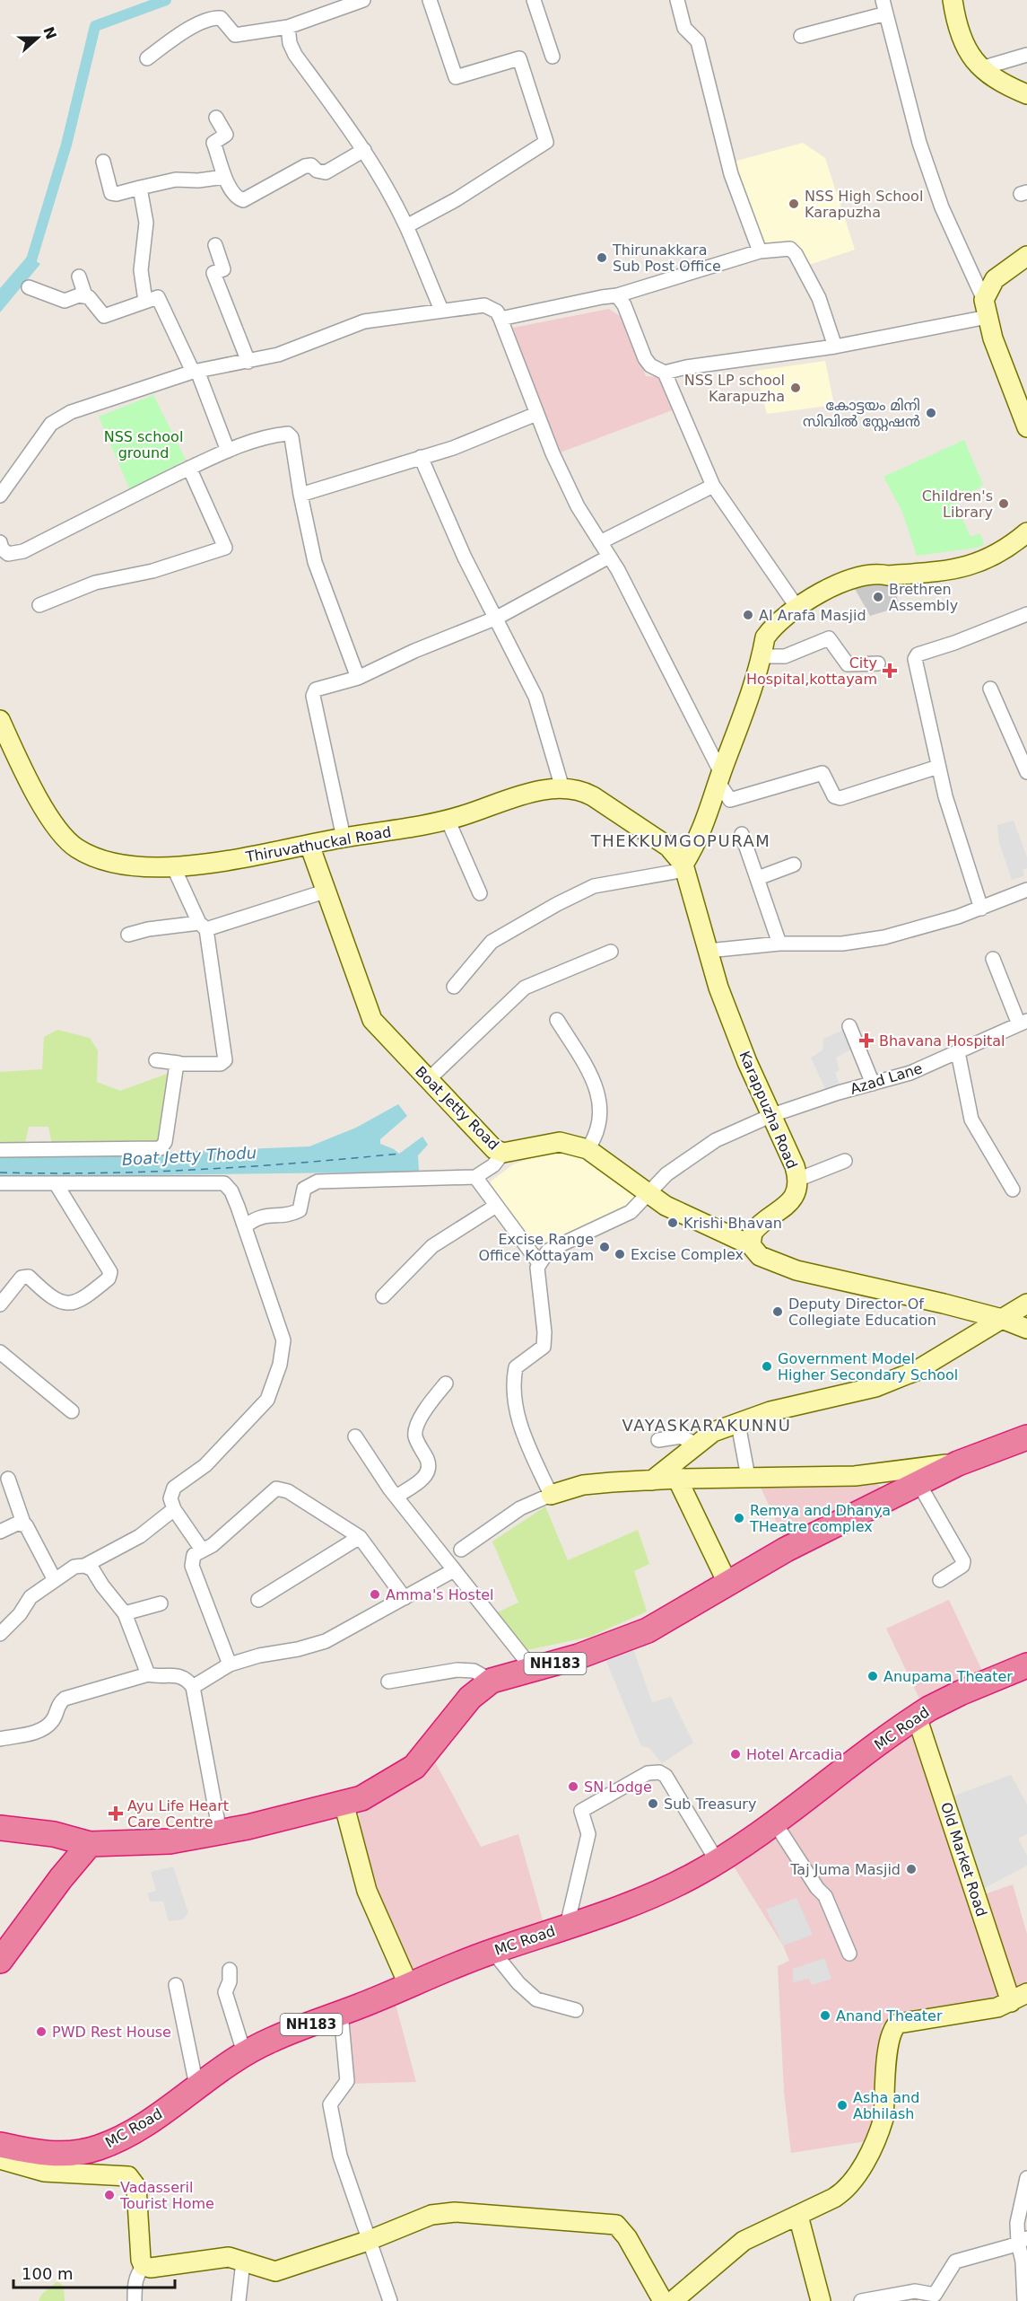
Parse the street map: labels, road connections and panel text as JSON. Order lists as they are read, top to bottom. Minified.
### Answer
{"streets":{"highway":["NH183","MC Road"],"main road":["Thiruvathuckal Road","Boat Jetty Road","Karappuzha Road","Old Market Road"],"street":["Azad Lane"]},"crossings":[["Thiruvathuckal Road","Boat Jetty Road"],["Thiruvathuckal Road","Karappuzha Road"],["Azad Lane","Boat Jetty Road"],["Azad Lane","Karappuzha Road"],["Boat Jetty Road","Karappuzha Road"],["MC Road","Old Market Road"]],"districts":["THEKKUMGOPURAM","VAYASKARAKUNNU"],"water":["Boat Jetty Thodu"],"parks":["NSS school ground"],"places":{"other":["NSS High School Karapuzha","Thirunakkara Sub Post Office","NSS LP school Karapuzha","കോട്ടയം മിനി സിവിൽ സ്റ്റേഷൻ","Children's Library","Brethren Assembly","AI Arafa Masjid","Krishi Bhavan","Excise Range Office Kottayam","Excise Complex","Deputy Director Of Collegiate Education","Government Model Higher Secondary School","Remya and Dhanya THeatre complex","Amma's Hostel","Anupama Theater","Hotel Arcadia","SN Lodge","Sub Treasury","Taj Juma Masjid","Anand Theater","PWD Rest House","Asha and Abhilash","Vadasseril Tourist Home"],"health":["City Hospital,kottayam","Bhavana Hospital","Ayu Life Heart Care Centre"]},"scale_bar":"100 m","north":"right"}
